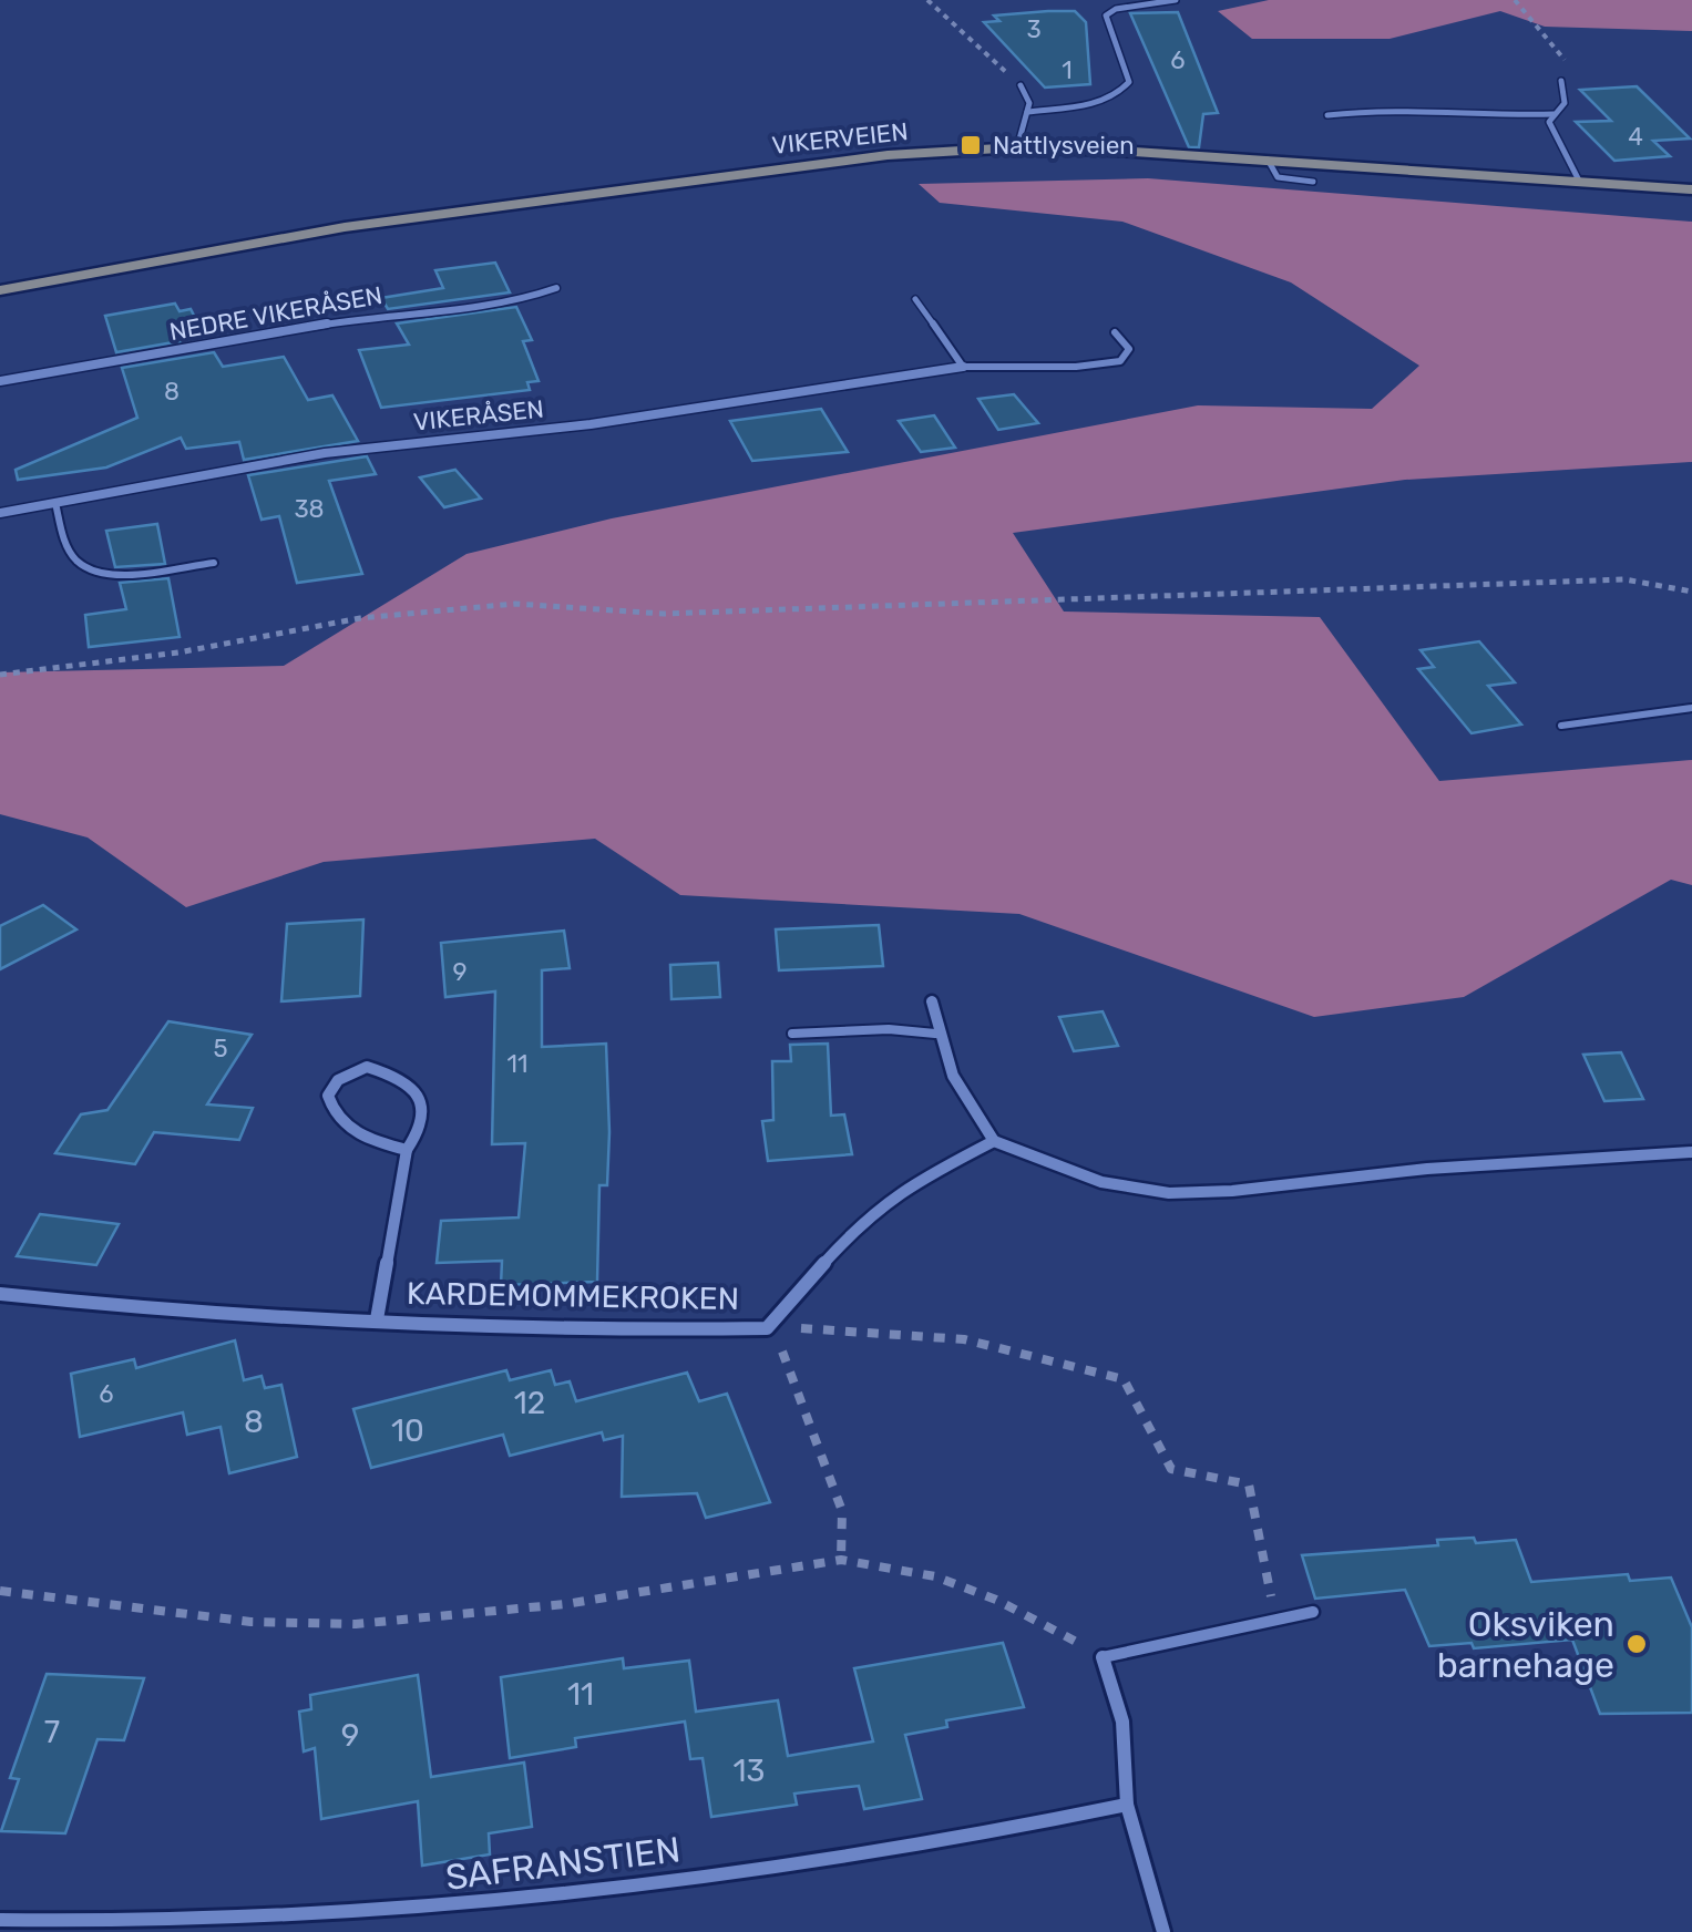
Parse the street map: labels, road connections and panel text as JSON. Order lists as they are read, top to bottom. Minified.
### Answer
{"streets":{"main road":["VIKERVEIEN"],"street":["NEDRE VIKERÅSEN","VIKERÅSEN","KARDEMOMMEKROKEN","SAFRANSTIEN"]},"places":{"transit":["Nattlysveien"],"other":["Oksviken barnehage"]},"house_numbers":["3","6","1","4","8","38","9","5","11","6","12","8","10","11","7","9","13"]}
